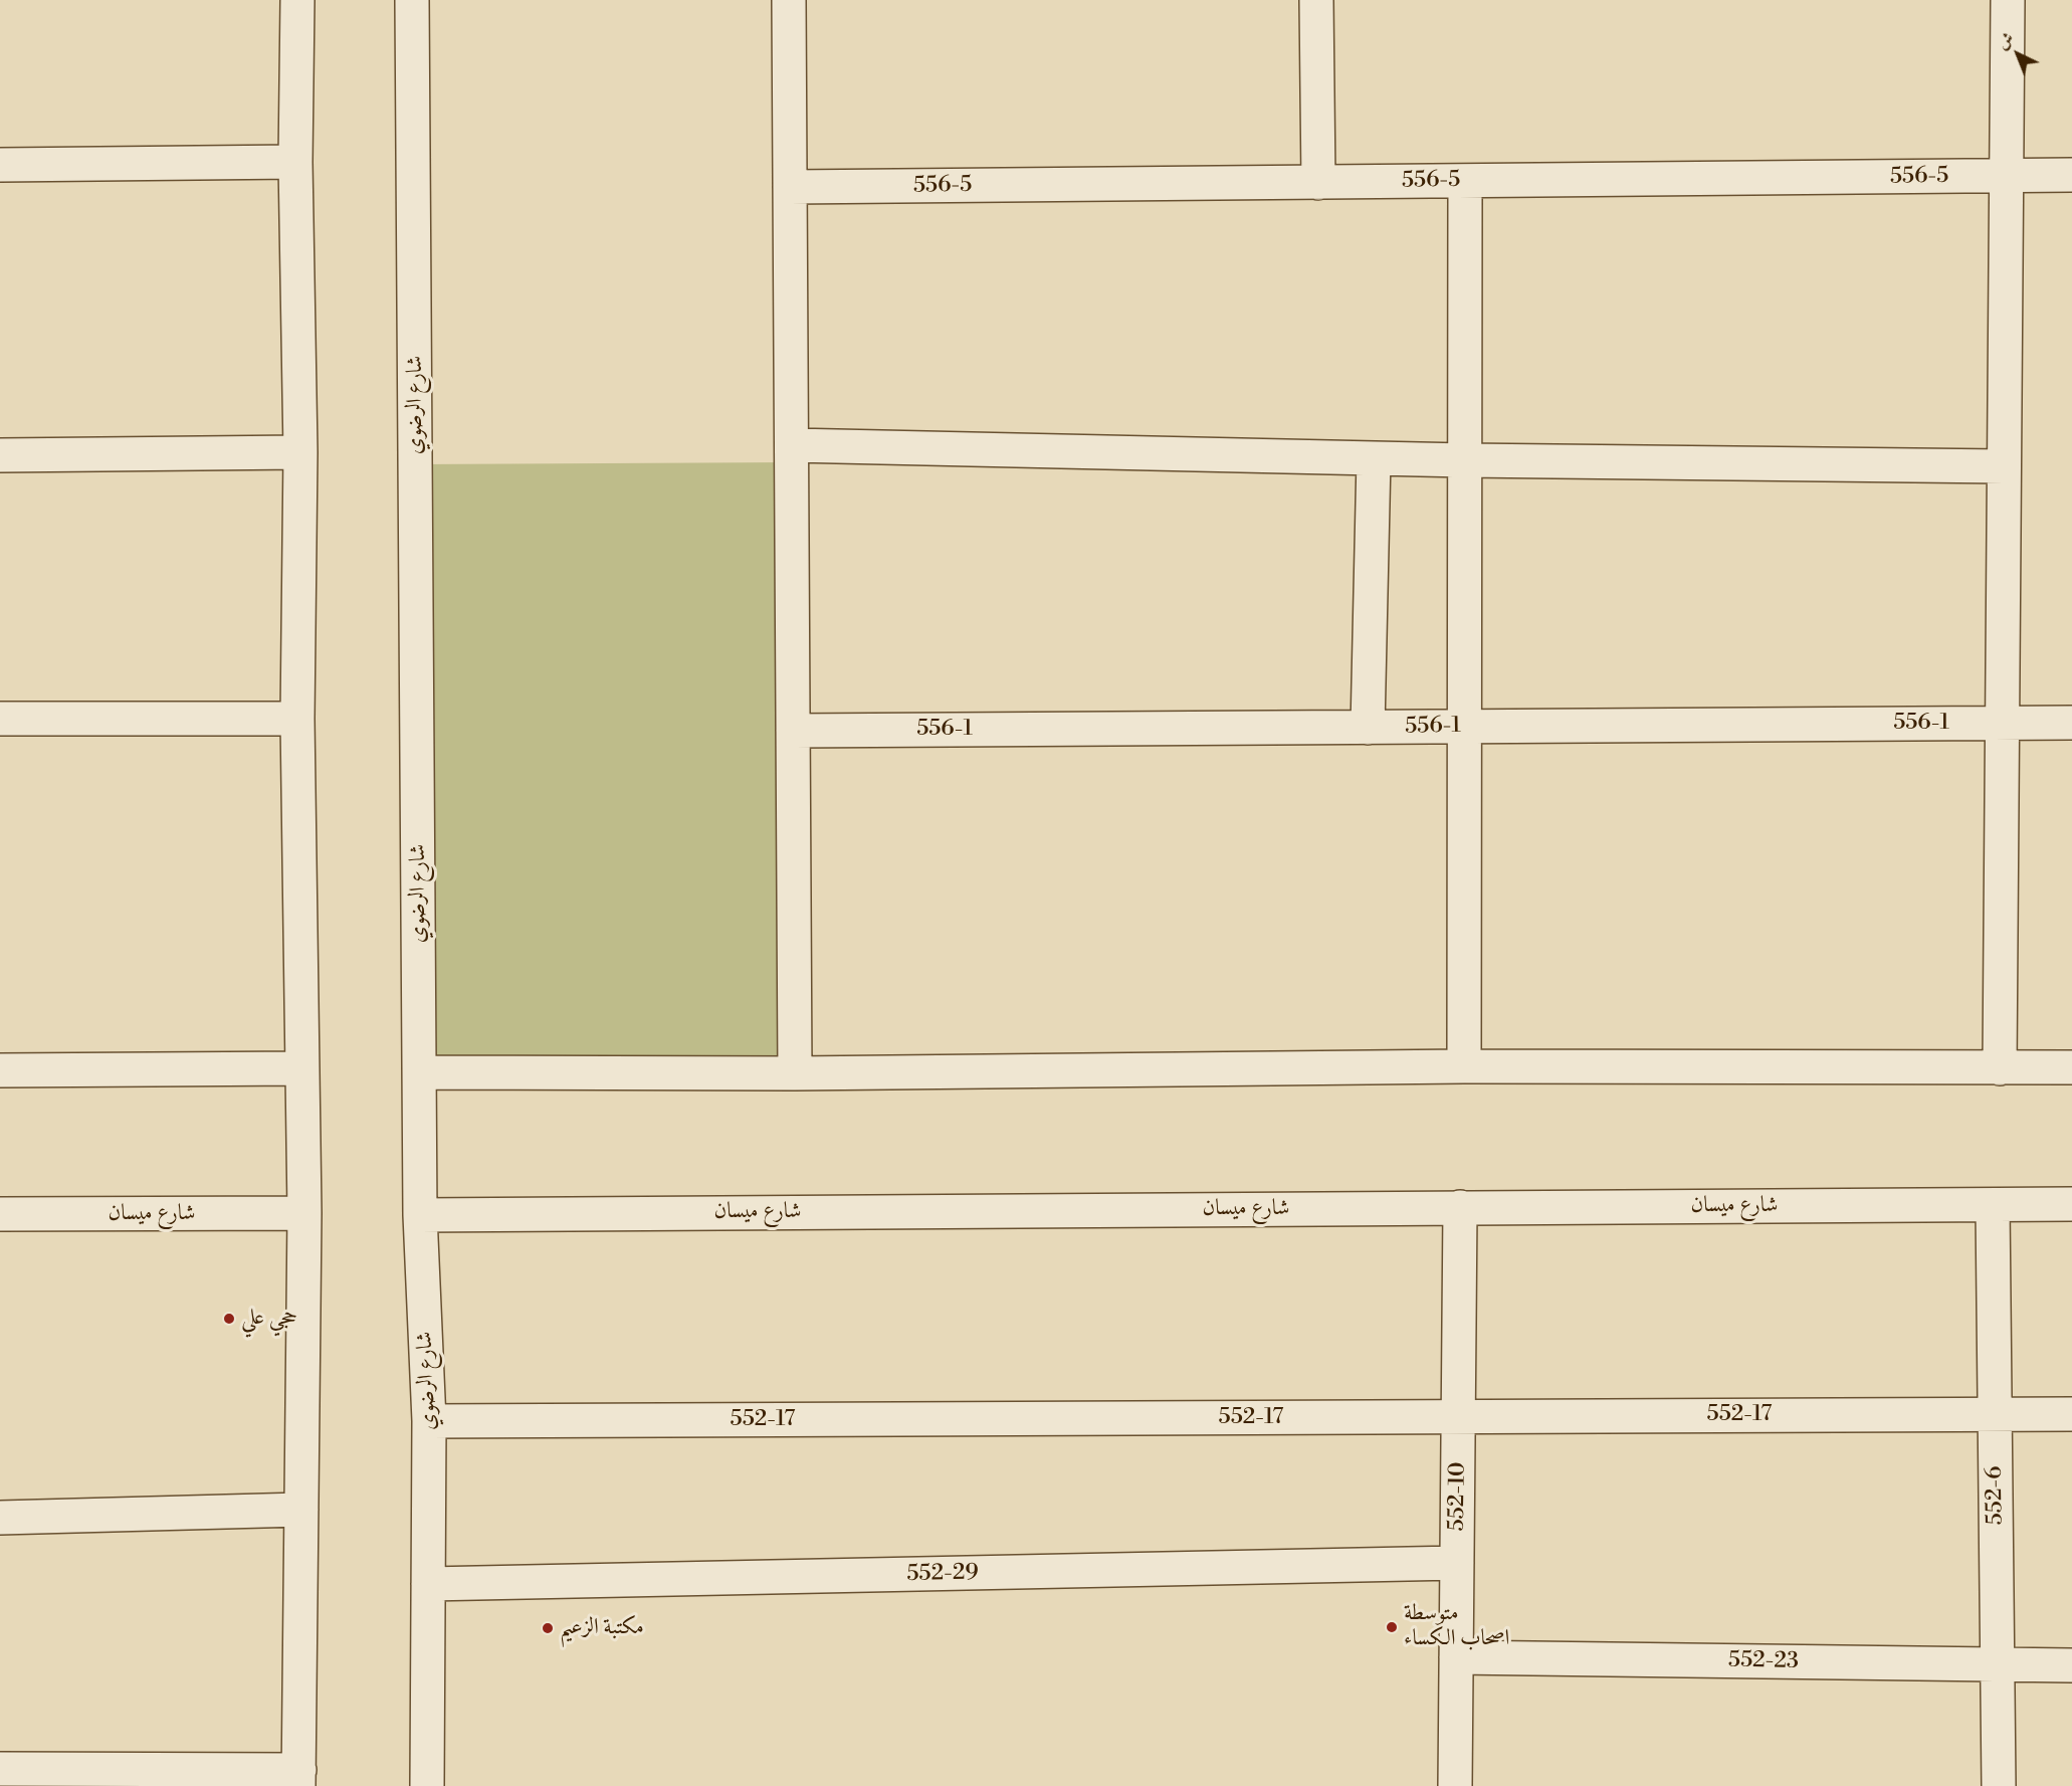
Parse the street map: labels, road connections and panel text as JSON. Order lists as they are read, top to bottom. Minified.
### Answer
{"streets":{"street":["556-5","شارع الرضوي","556-1","شارع ميسان","552-17","552-6","552-10","552-29","552-23"]},"crossings":[["شارع الرضوي","شارع ميسان"],["شارع الرضوي","552-17"],["شارع الرضوي","552-29"],["شارع ميسان","552-6"],["شارع ميسان","552-10"],["552-17","552-6"],["552-17","552-10"],["552-6","552-23"],["552-10","552-29"],["552-10","552-23"]],"places":["حجي علي","متوسطة اصحاب الكساء","مكتبة الزعيم"],"north":"top left"}
